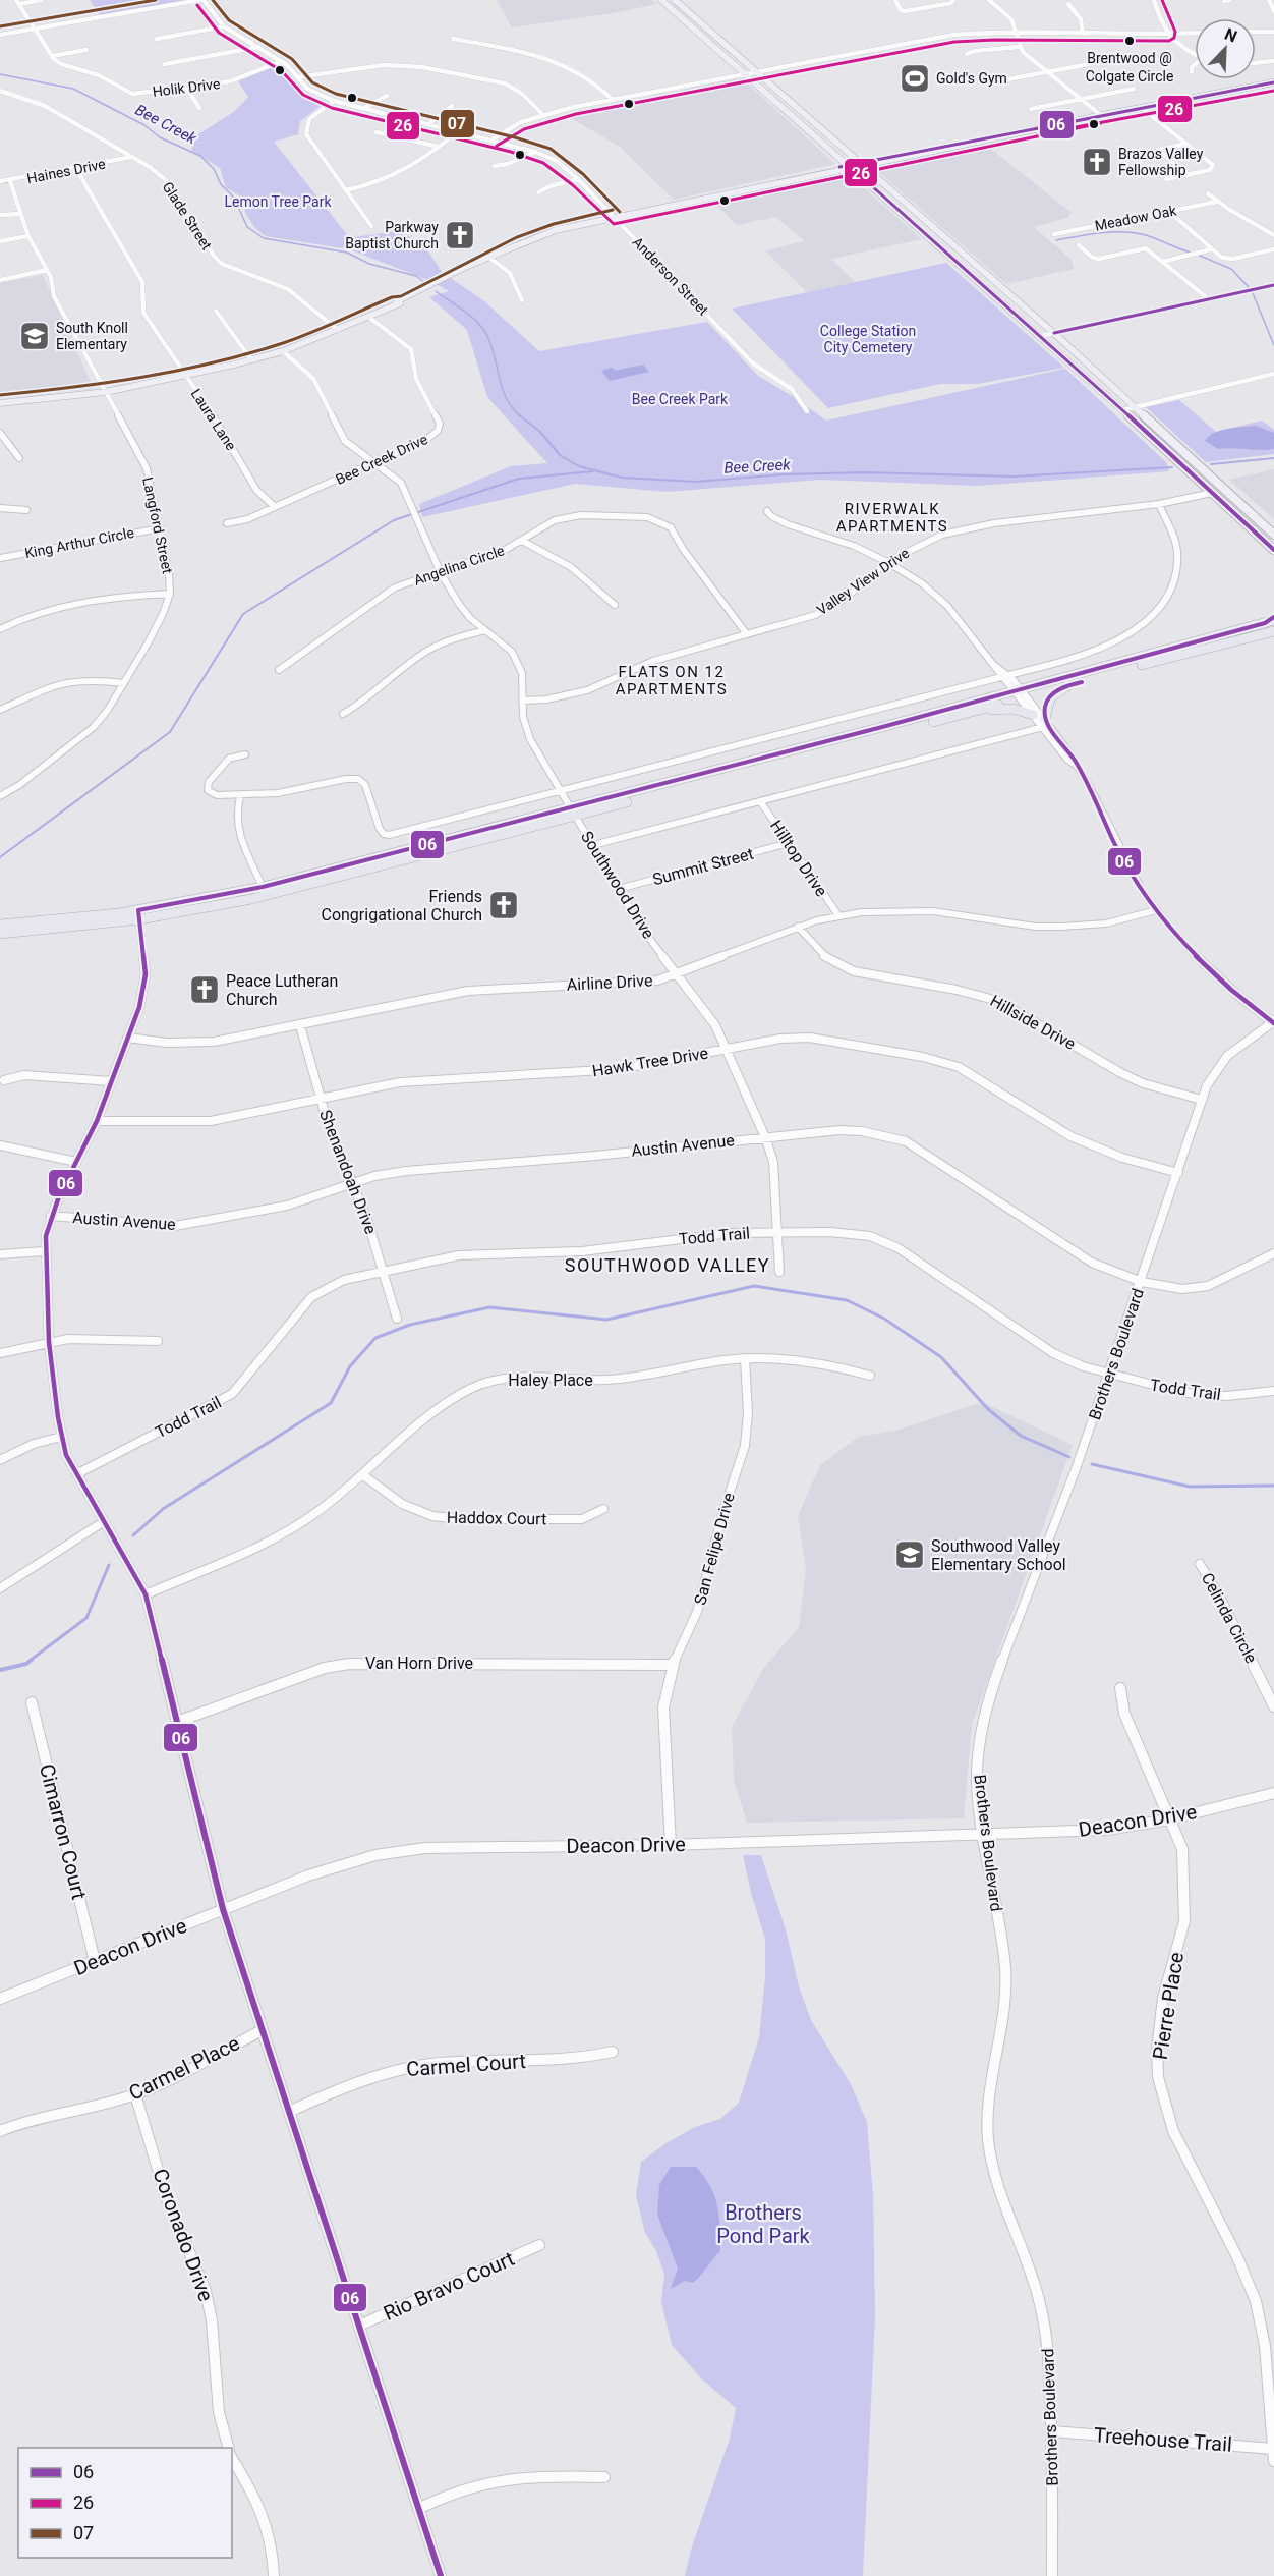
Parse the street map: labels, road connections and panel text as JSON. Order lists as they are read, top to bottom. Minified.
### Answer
{"streets":{"street":["Holik Drive","Haines Drive","Glade Street","Meadow Oak","Anderson Street","Laura Lane","Bee Creek Drive","Langford Street","King Arthur Circle","Angelina Circle","Valley View Drive","Hilltop Drive","Summit Street","Southwood Drive","Airline Drive","Hillside Drive","Hawk Tree Drive","Austin Avenue","Shenandoah Drive","Todd Trail","Brothers Boulevard","Haley Place","Haddox Court","San Felipe Drive","Celinda Circle","Van Horn Drive","Deacon Drive","Cimarron Court","Pierre Place","Carmel Court","Carmel Place","Coronado Drive","Rio Bravo Court","Treehouse Trail"]},"crossings":[["Holik Drive","Anderson Street"],["Haines Drive","Glade Street"],["Haines Drive","Laura Lane"],["Haines Drive","Langford Street"],["Laura Lane","Bee Creek Drive"],["Bee Creek Drive","Southwood Drive"],["Langford Street","King Arthur Circle"],["Angelina Circle","Valley View Drive"],["Angelina Circle","Southwood Drive"],["Valley View Drive","Southwood Drive"],["Hilltop Drive","Summit Street"],["Hilltop Drive","Airline Drive"],["Summit Street","Southwood Drive"],["Southwood Drive","Airline Drive"],["Southwood Drive","Hawk Tree Drive"],["Southwood Drive","Austin Avenue"],["Southwood Drive","Todd Trail"],["Airline Drive","Hillside Drive"],["Airline Drive","Shenandoah Drive"],["Hillside Drive","Brothers Boulevard"],["Hawk Tree Drive","Shenandoah Drive"],["Hawk Tree Drive","Brothers Boulevard"],["Austin Avenue","Shenandoah Drive"],["Austin Avenue","Brothers Boulevard"],["Shenandoah Drive","Todd Trail"],["Todd Trail","Brothers Boulevard"],["Brothers Boulevard","Deacon Drive"],["Brothers Boulevard","Treehouse Trail"],["Haley Place","Haddox Court"],["Haley Place","San Felipe Drive"],["San Felipe Drive","Van Horn Drive"],["San Felipe Drive","Deacon Drive"],["Deacon Drive","Cimarron Court"],["Deacon Drive","Pierre Place"],["Pierre Place","Treehouse Trail"],["Carmel Place","Coronado Drive"]],"districts":["RIVERWALK APARTMENTS","FLATS ON 12 APARTMENTS","SOUTHWOOD VALLEY"],"water":["Bee Creek"],"parks":["Lemon Tree Park","College Station City Cemetery","Bee Creek Park","Brothers Pond Park"],"places":{"other":["Brentwood @ Colgate Circle"],"sports":["Gold's Gym"],"church":["Brazos Valley Fellowship","Parkway Baptist Church","Friends Congrigational Church","Peace Lutheran Church"],"school or university":["South Knoll Elementary","Southwood Valley Elementary School"]},"lines":["transit line 26","transit line 07","transit line 06"],"legend":["06","26","07"],"north":"top right"}
